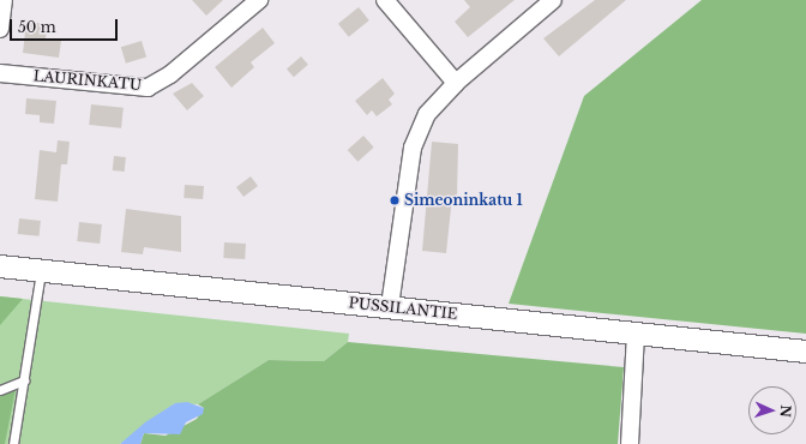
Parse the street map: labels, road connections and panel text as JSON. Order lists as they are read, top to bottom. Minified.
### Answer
{"streets":{"street":["LAURINKATU","PUSSILANTIE"]},"places":["Simeoninkatu 1"],"scale_bar":"50 m","north":"right"}
